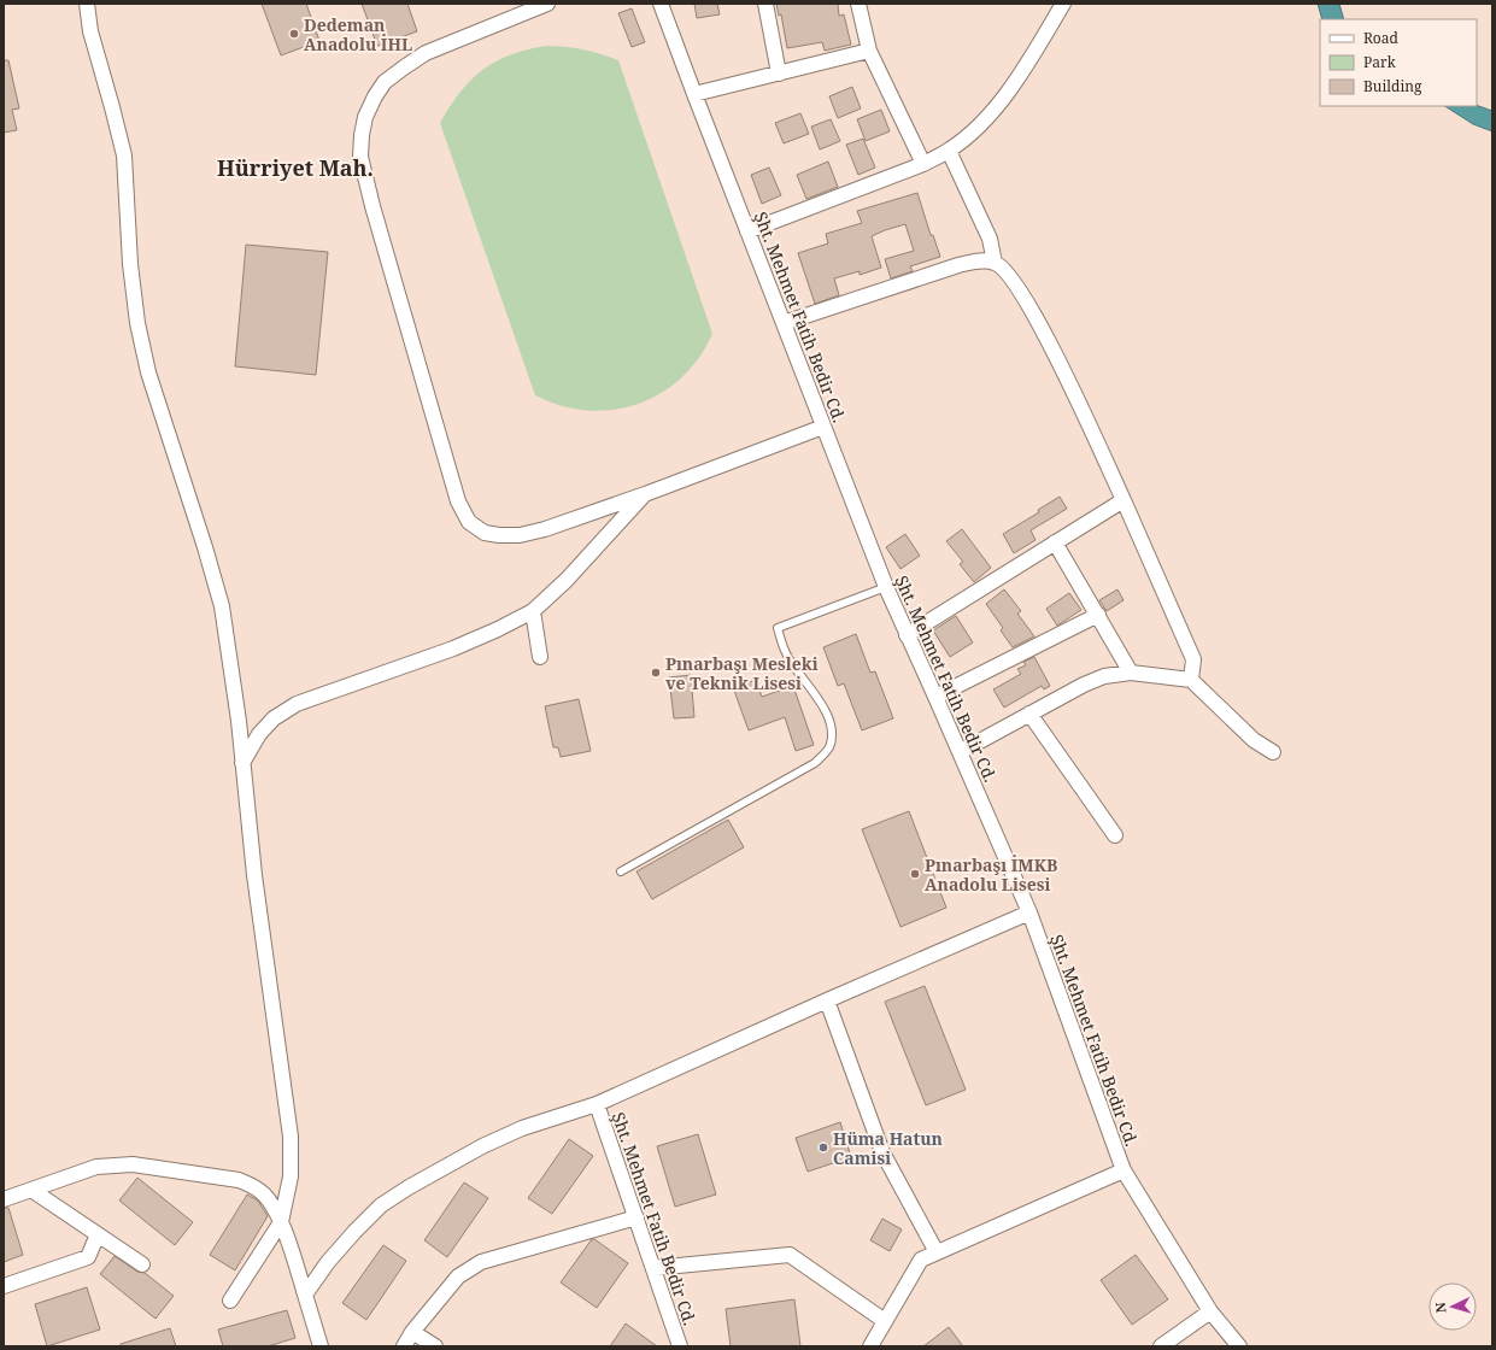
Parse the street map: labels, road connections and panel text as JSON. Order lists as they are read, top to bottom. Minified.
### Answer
{"streets":{"street":["Şht. Mehmet Fatih Bedir Cd."]},"districts":["Hürriyet Mah."],"places":["Dedeman Anadolu İHL","Pınarbaşı Mesleki ve Teknik Lisesi","Pınarbaşı İMKB Anadolu Lisesi","Hüma Hatun Camisi"],"legend":["Road","Park","Building"],"north":"left"}
